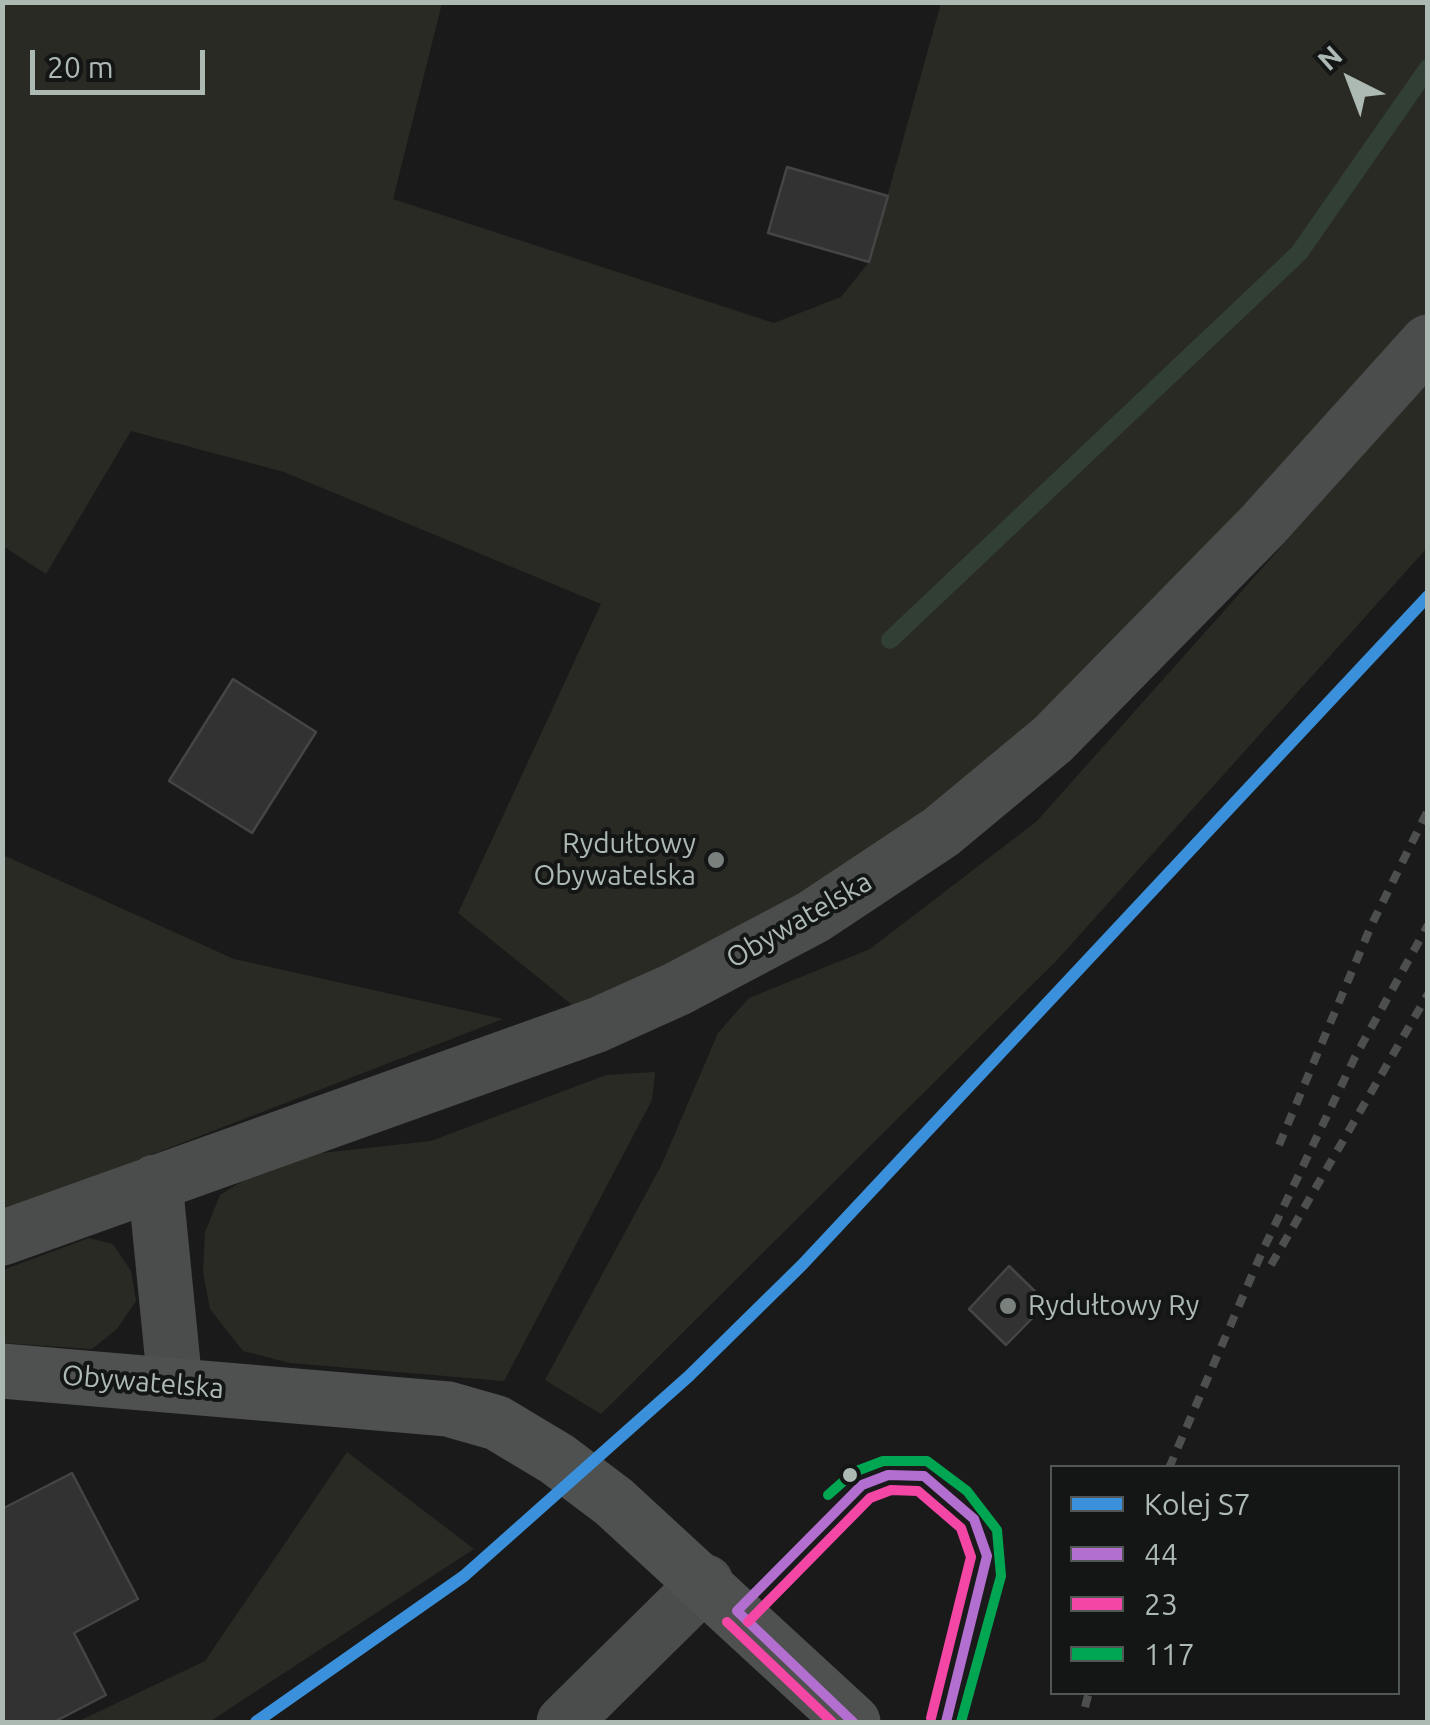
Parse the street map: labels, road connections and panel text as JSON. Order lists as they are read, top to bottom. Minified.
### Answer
{"streets":{"street":["Obywatelska"]},"places":["Rydułtowy Obywatelska","Rydułtowy Ry"],"lines":["rail line S7","transit line 117","transit line 44","transit line 23"],"legend":["Kolej S7","44","23","117"],"scale_bar":"20 m","north":"top left"}
